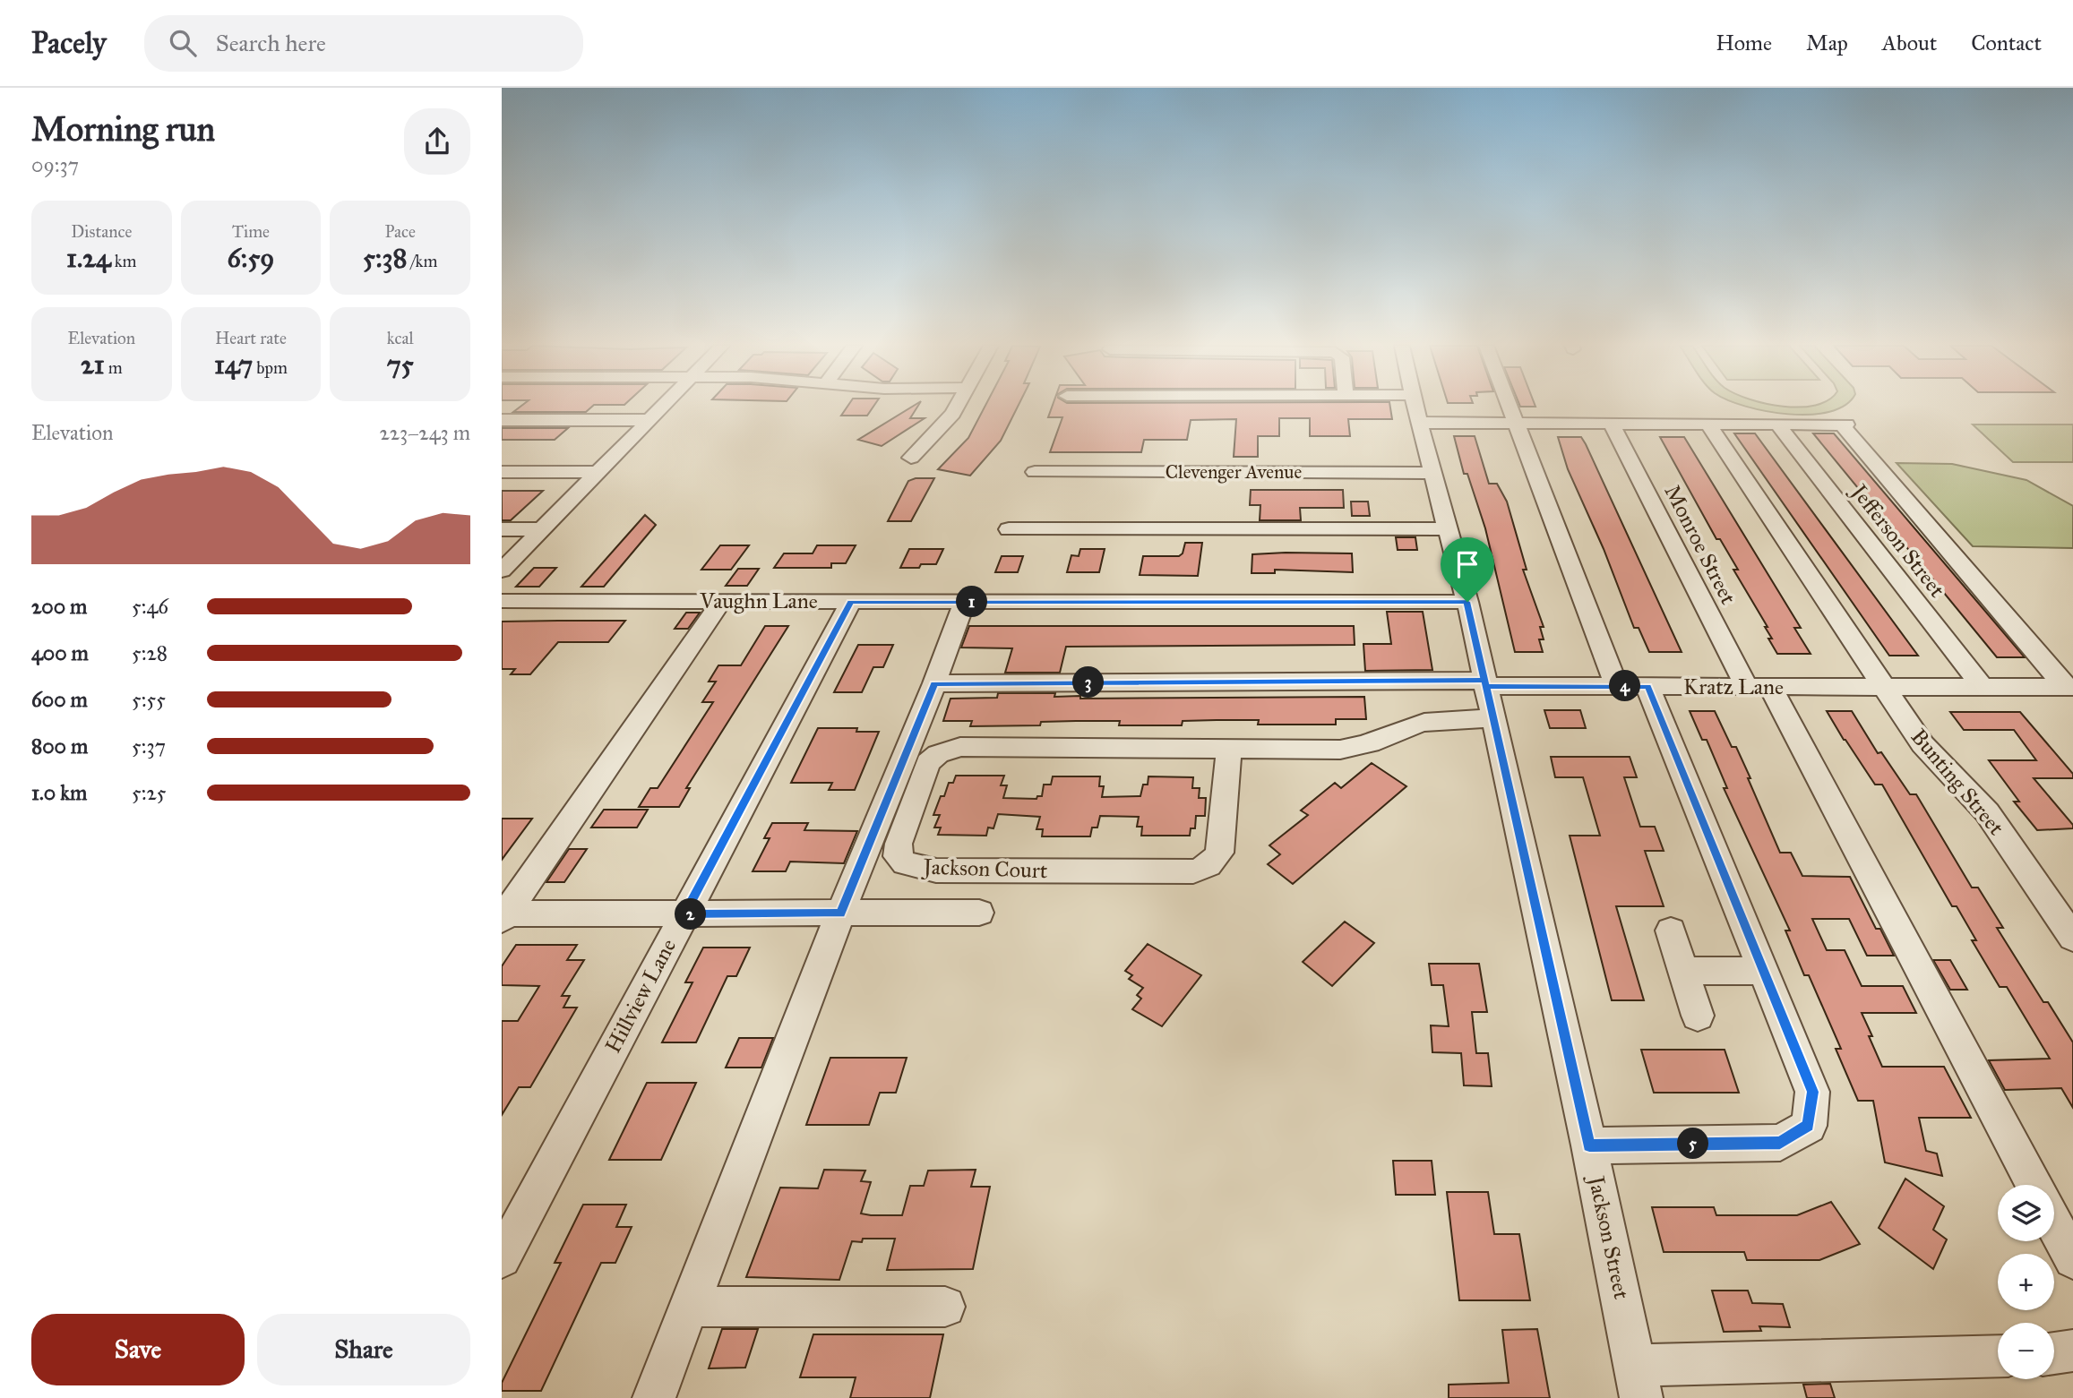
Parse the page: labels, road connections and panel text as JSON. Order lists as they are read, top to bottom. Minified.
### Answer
{"streets":{"street":["Clevenger Avenue","Jefferson Street","Monroe Street","Vaughn Lane","Kratz Lane","Bunting Street","Jackson Court","Hillview Lane","Jackson Street"]},"crossings":[["Clevenger Avenue","Jackson Street"],["Jefferson Street","Kratz Lane"],["Monroe Street","Kratz Lane"],["Vaughn Lane","Hillview Lane"],["Vaughn Lane","Jackson Street"],["Kratz Lane","Bunting Street"],["Kratz Lane","Jackson Street"],["Jackson Court","Jackson Street"]],"page":{"header":"Pacely","search":"Search here","nav":["Home","Map","About","Contact"],"heading":["Morning run","09:37"],"stats":[["Distance","1.24 km"],["Time","6:59"],["Pace","5:38 /km"],["Elevation","21 m"],["Heart rate","147 bpm"],["kcal","75"]],"chart":["Elevation","223–243 m"],"list":[{"name":"200 m","note":"5:46"},{"name":"400 m","note":"5:28"},{"name":"600 m","note":"5:55"},{"name":"800 m","note":"5:37"},{"name":"1.0 km","note":"5:25"}],"pins":["1","3","4","2","5"],"map_buttons":["+","−"],"buttons":["Save","Share"]}}
